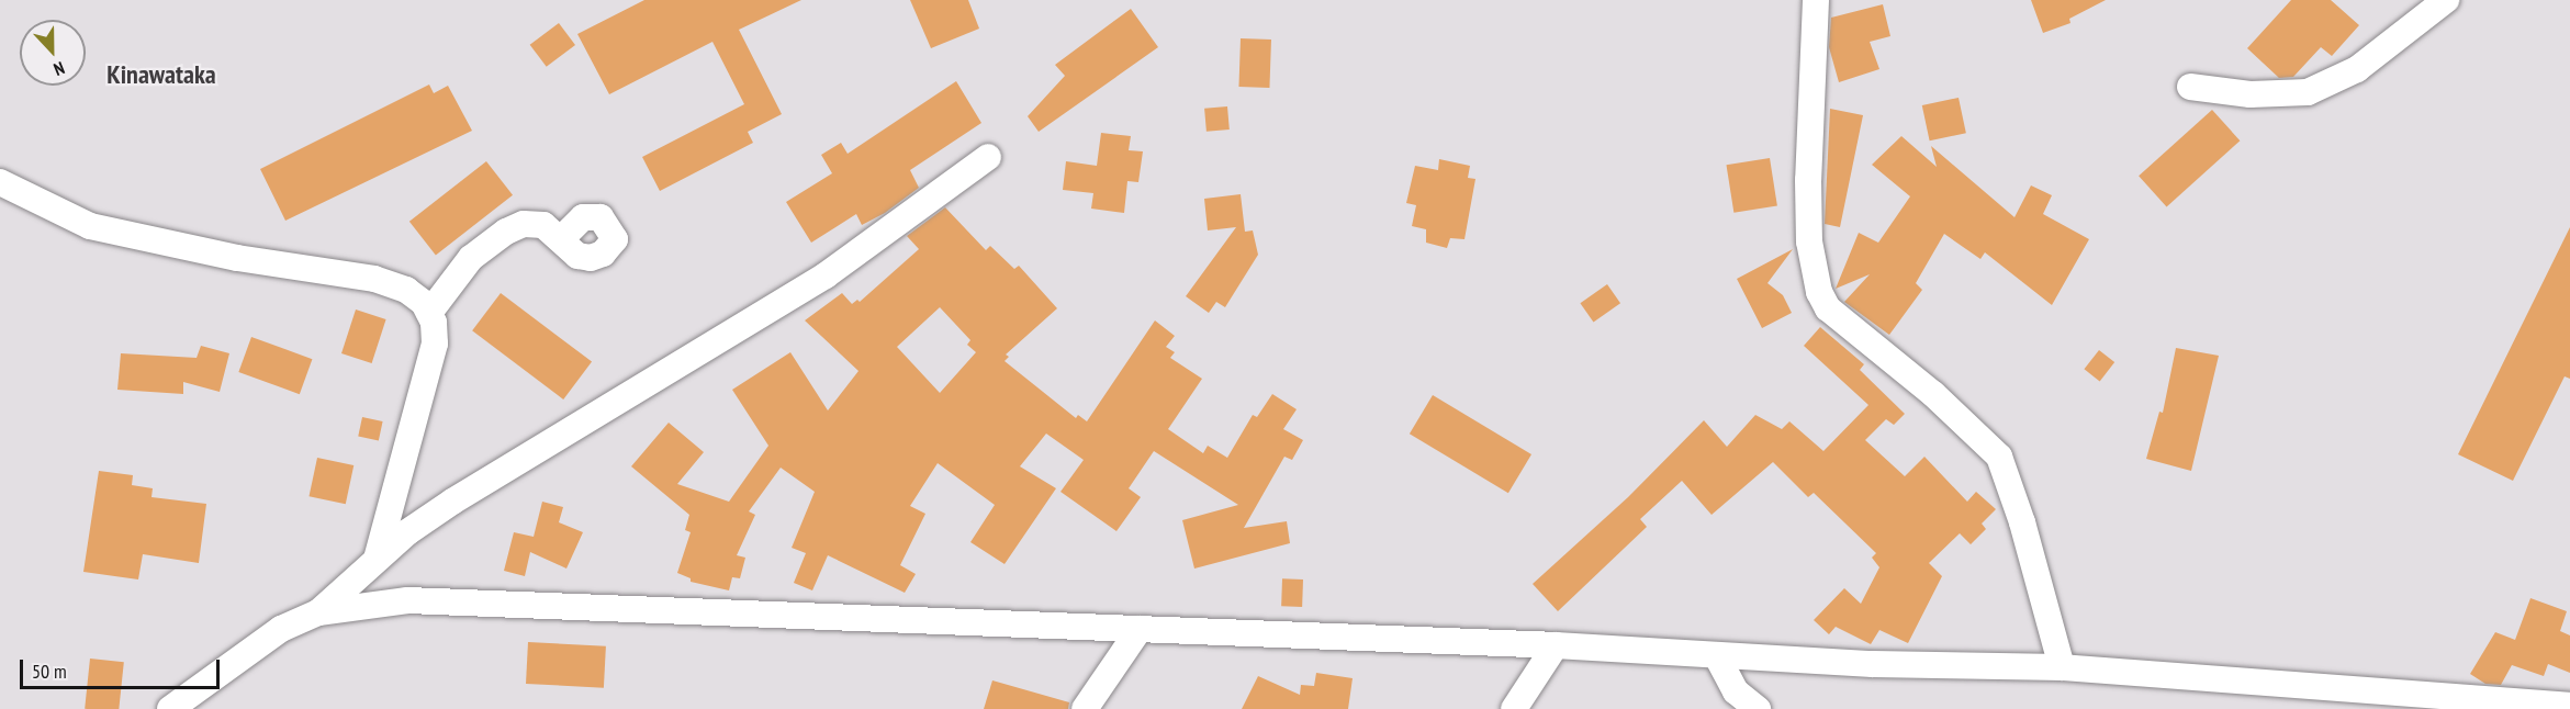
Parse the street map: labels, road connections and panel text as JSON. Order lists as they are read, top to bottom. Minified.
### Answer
{"districts":["Kinawataka"],"scale_bar":"50 m","north":"bottom"}
